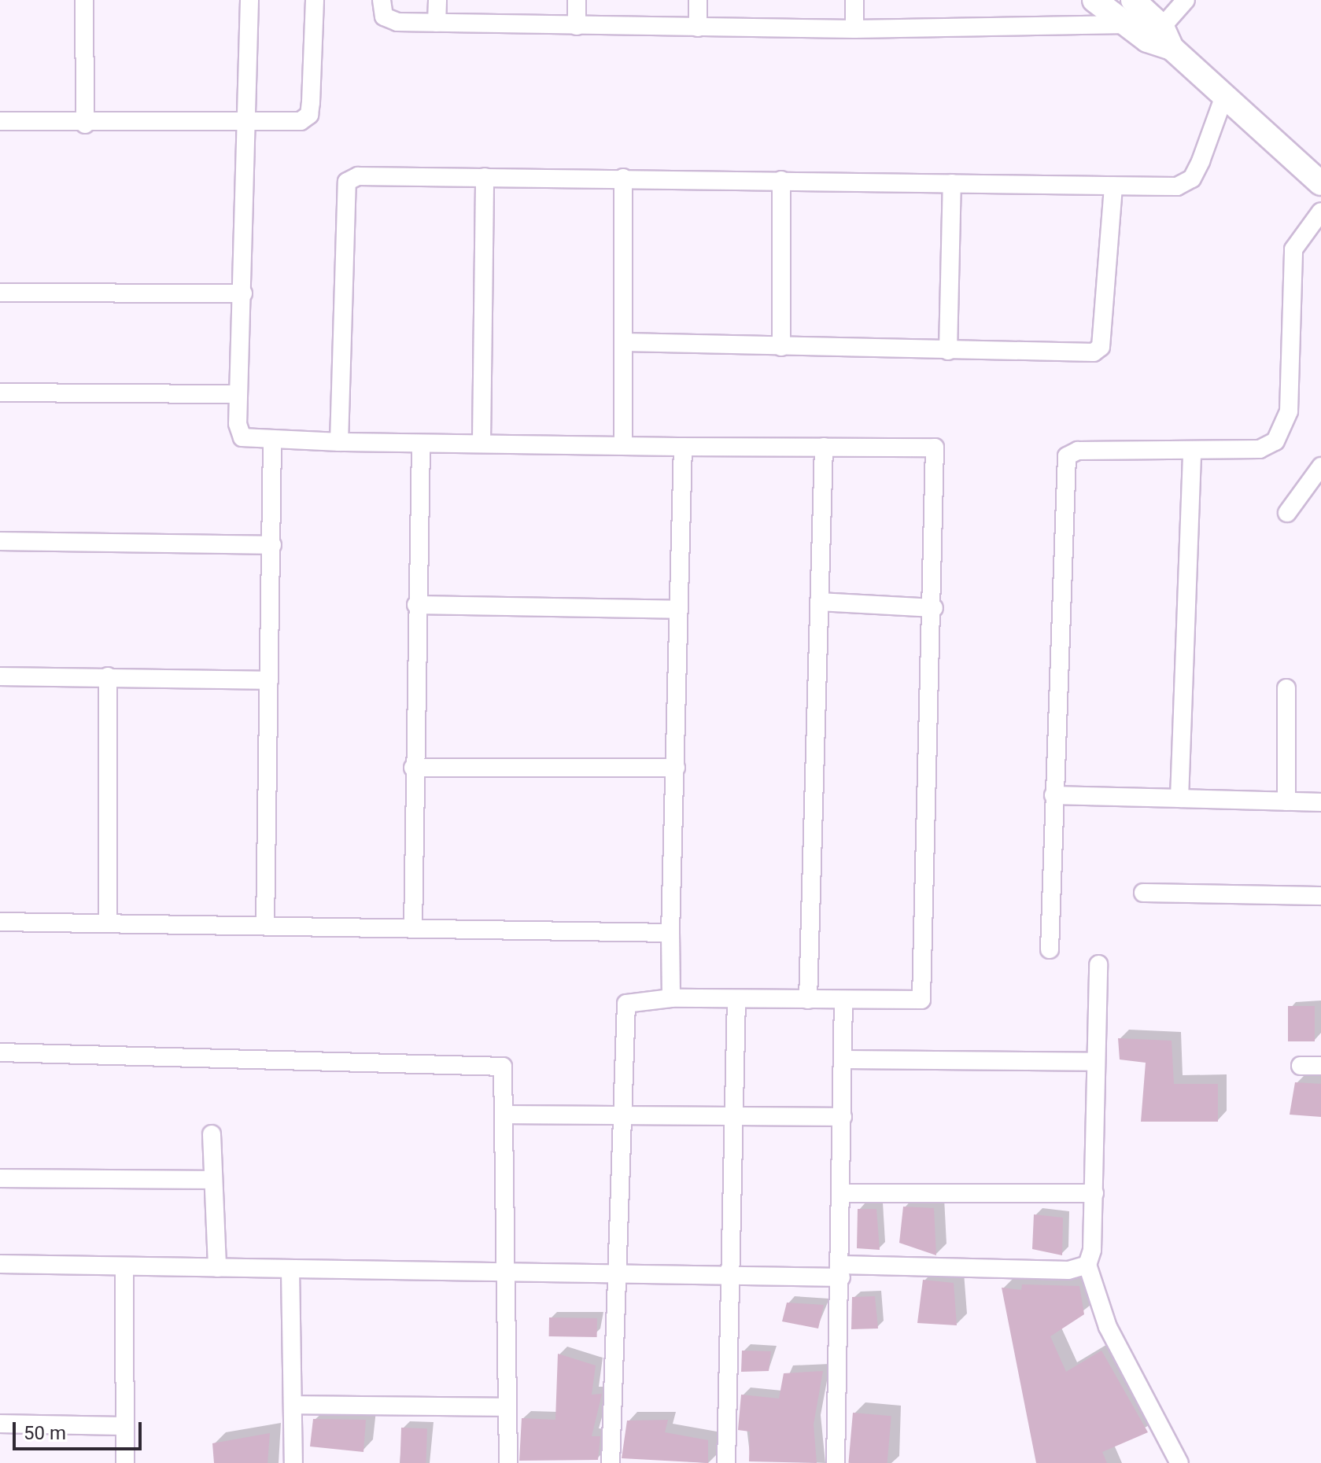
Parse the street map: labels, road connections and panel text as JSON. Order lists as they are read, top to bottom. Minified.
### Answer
{"scale_bar":"50 m"}
